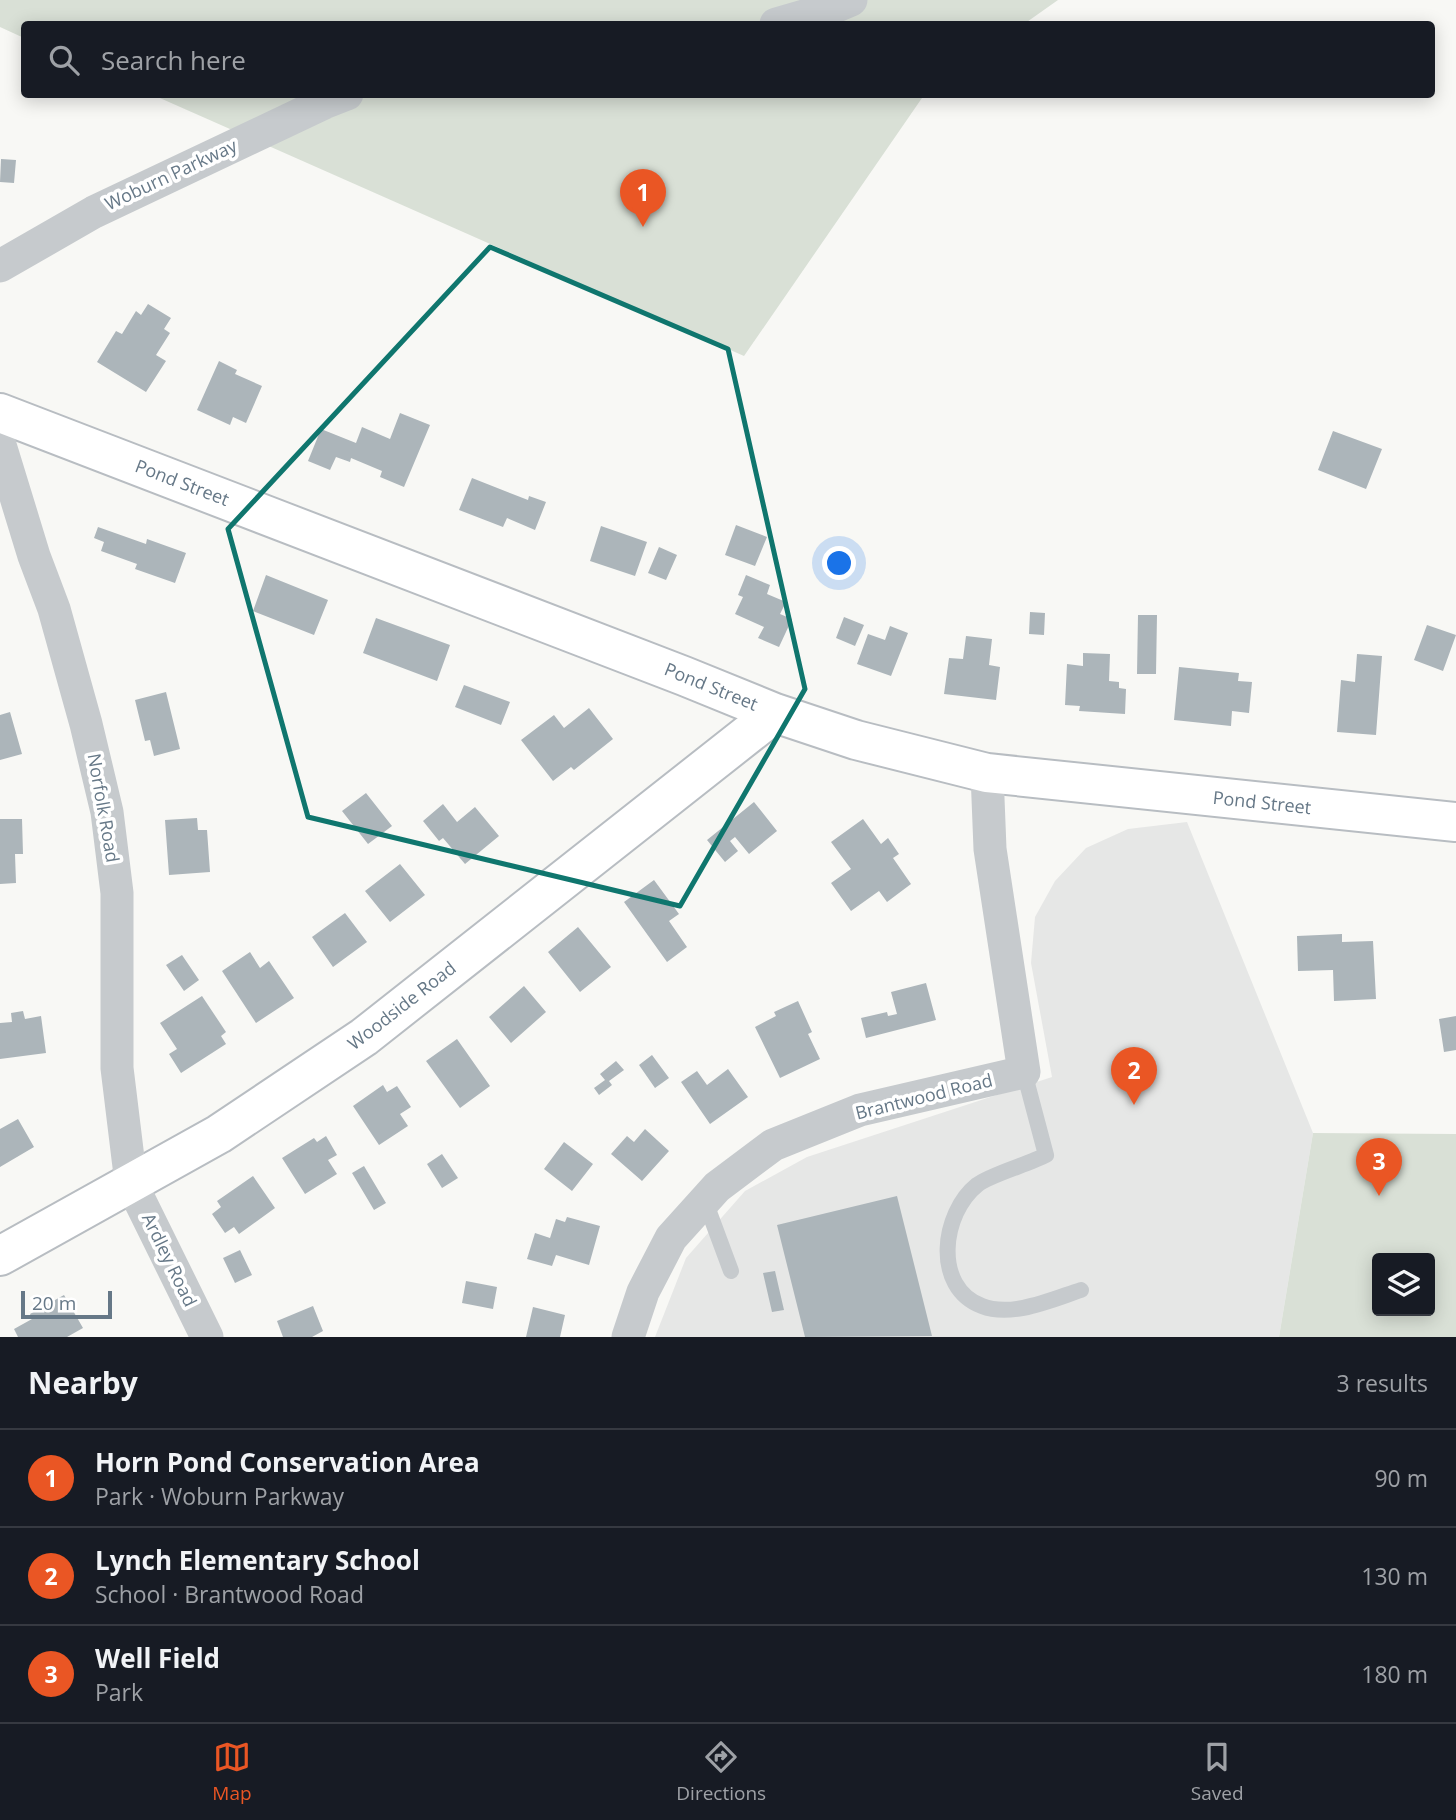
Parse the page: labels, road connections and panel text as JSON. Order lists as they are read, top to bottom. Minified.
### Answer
{"streets":{"street":["Woburn Parkway","Pond Street","Norfolk Road","Woodside Road","Brantwood Road","Ardley Road"]},"crossings":[["Pond Street","Woodside Road"],["Norfolk Road","Woodside Road"],["Norfolk Road","Ardley Road"],["Woodside Road","Ardley Road"]],"scale_bar":"20 m","page":{"search":"Search here","pins":["1","2","3"],"scale":"20 m","heading":["Nearby","3 results"],"list":[{"mark":"1","name":"Horn Pond Conservation Area","note":"Park · Woburn Parkway","value":"90 m"},{"mark":"2","name":"Lynch Elementary School","note":"School · Brantwood Road","value":"130 m"},{"mark":"3","name":"Well Field","note":"Park","value":"180 m"}],"nav":["Map","Directions","Saved"]}}
